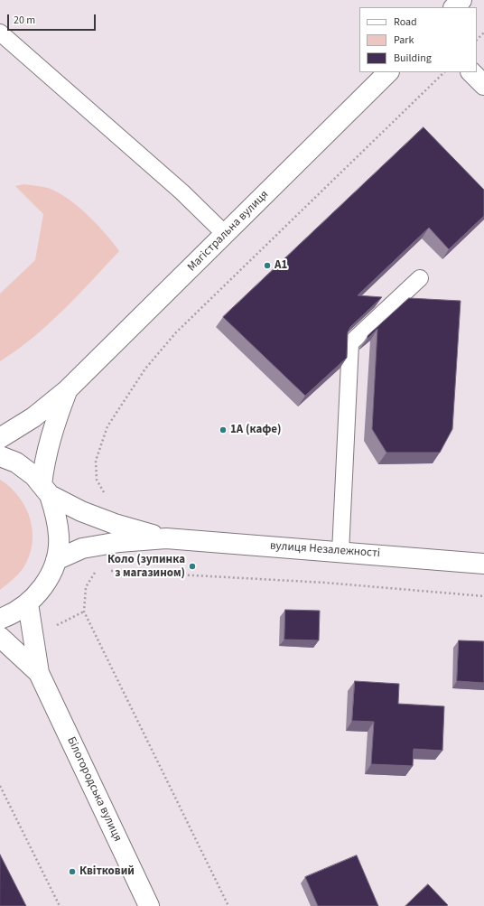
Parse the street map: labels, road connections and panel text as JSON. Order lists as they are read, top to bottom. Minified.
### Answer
{"streets":{"main road":["Магістральна вулиця","вулиця Незалежності","Білогородська вулиця"]},"places":["А1","1А (кафе)","Коло (зупинка з магазином)","Квітковий"],"legend":["Road","Park","Building"],"scale_bar":"20 m"}
